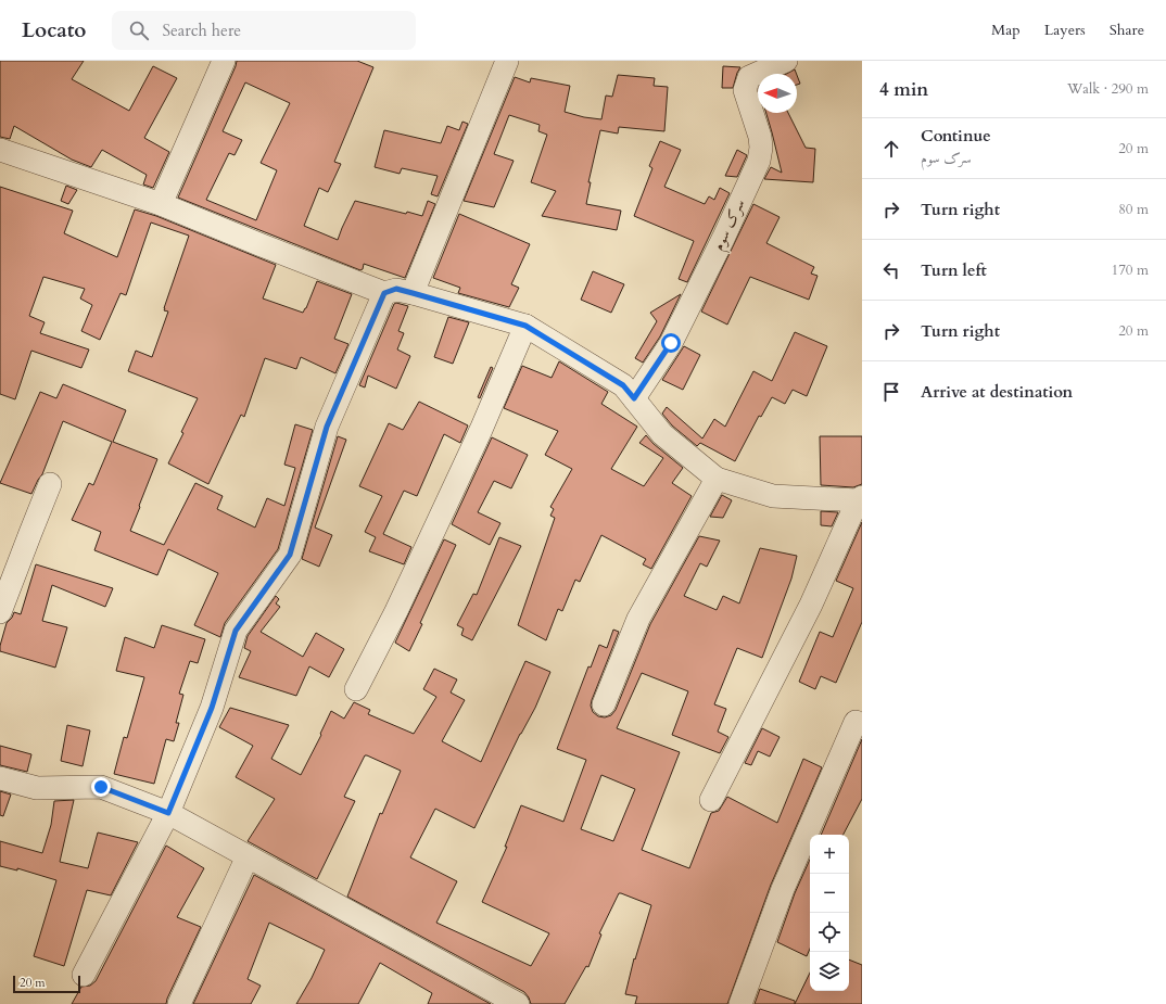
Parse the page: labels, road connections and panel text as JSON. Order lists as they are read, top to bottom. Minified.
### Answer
{"streets":{"street":["سرک سوم"]},"scale_bar":"20 m","north":"left","page":{"header":"Locato","search":"Search here","nav":["Map","Layers","Share"],"heading":["4 min","Walk · 290 m"],"list":[["Continue","سرک سوم","20 m"],["Turn right","80 m"],["Turn left","170 m"],["Turn right","20 m"],"Arrive at destination"],"map_buttons":["+","−"],"scale":"20 m"}}
